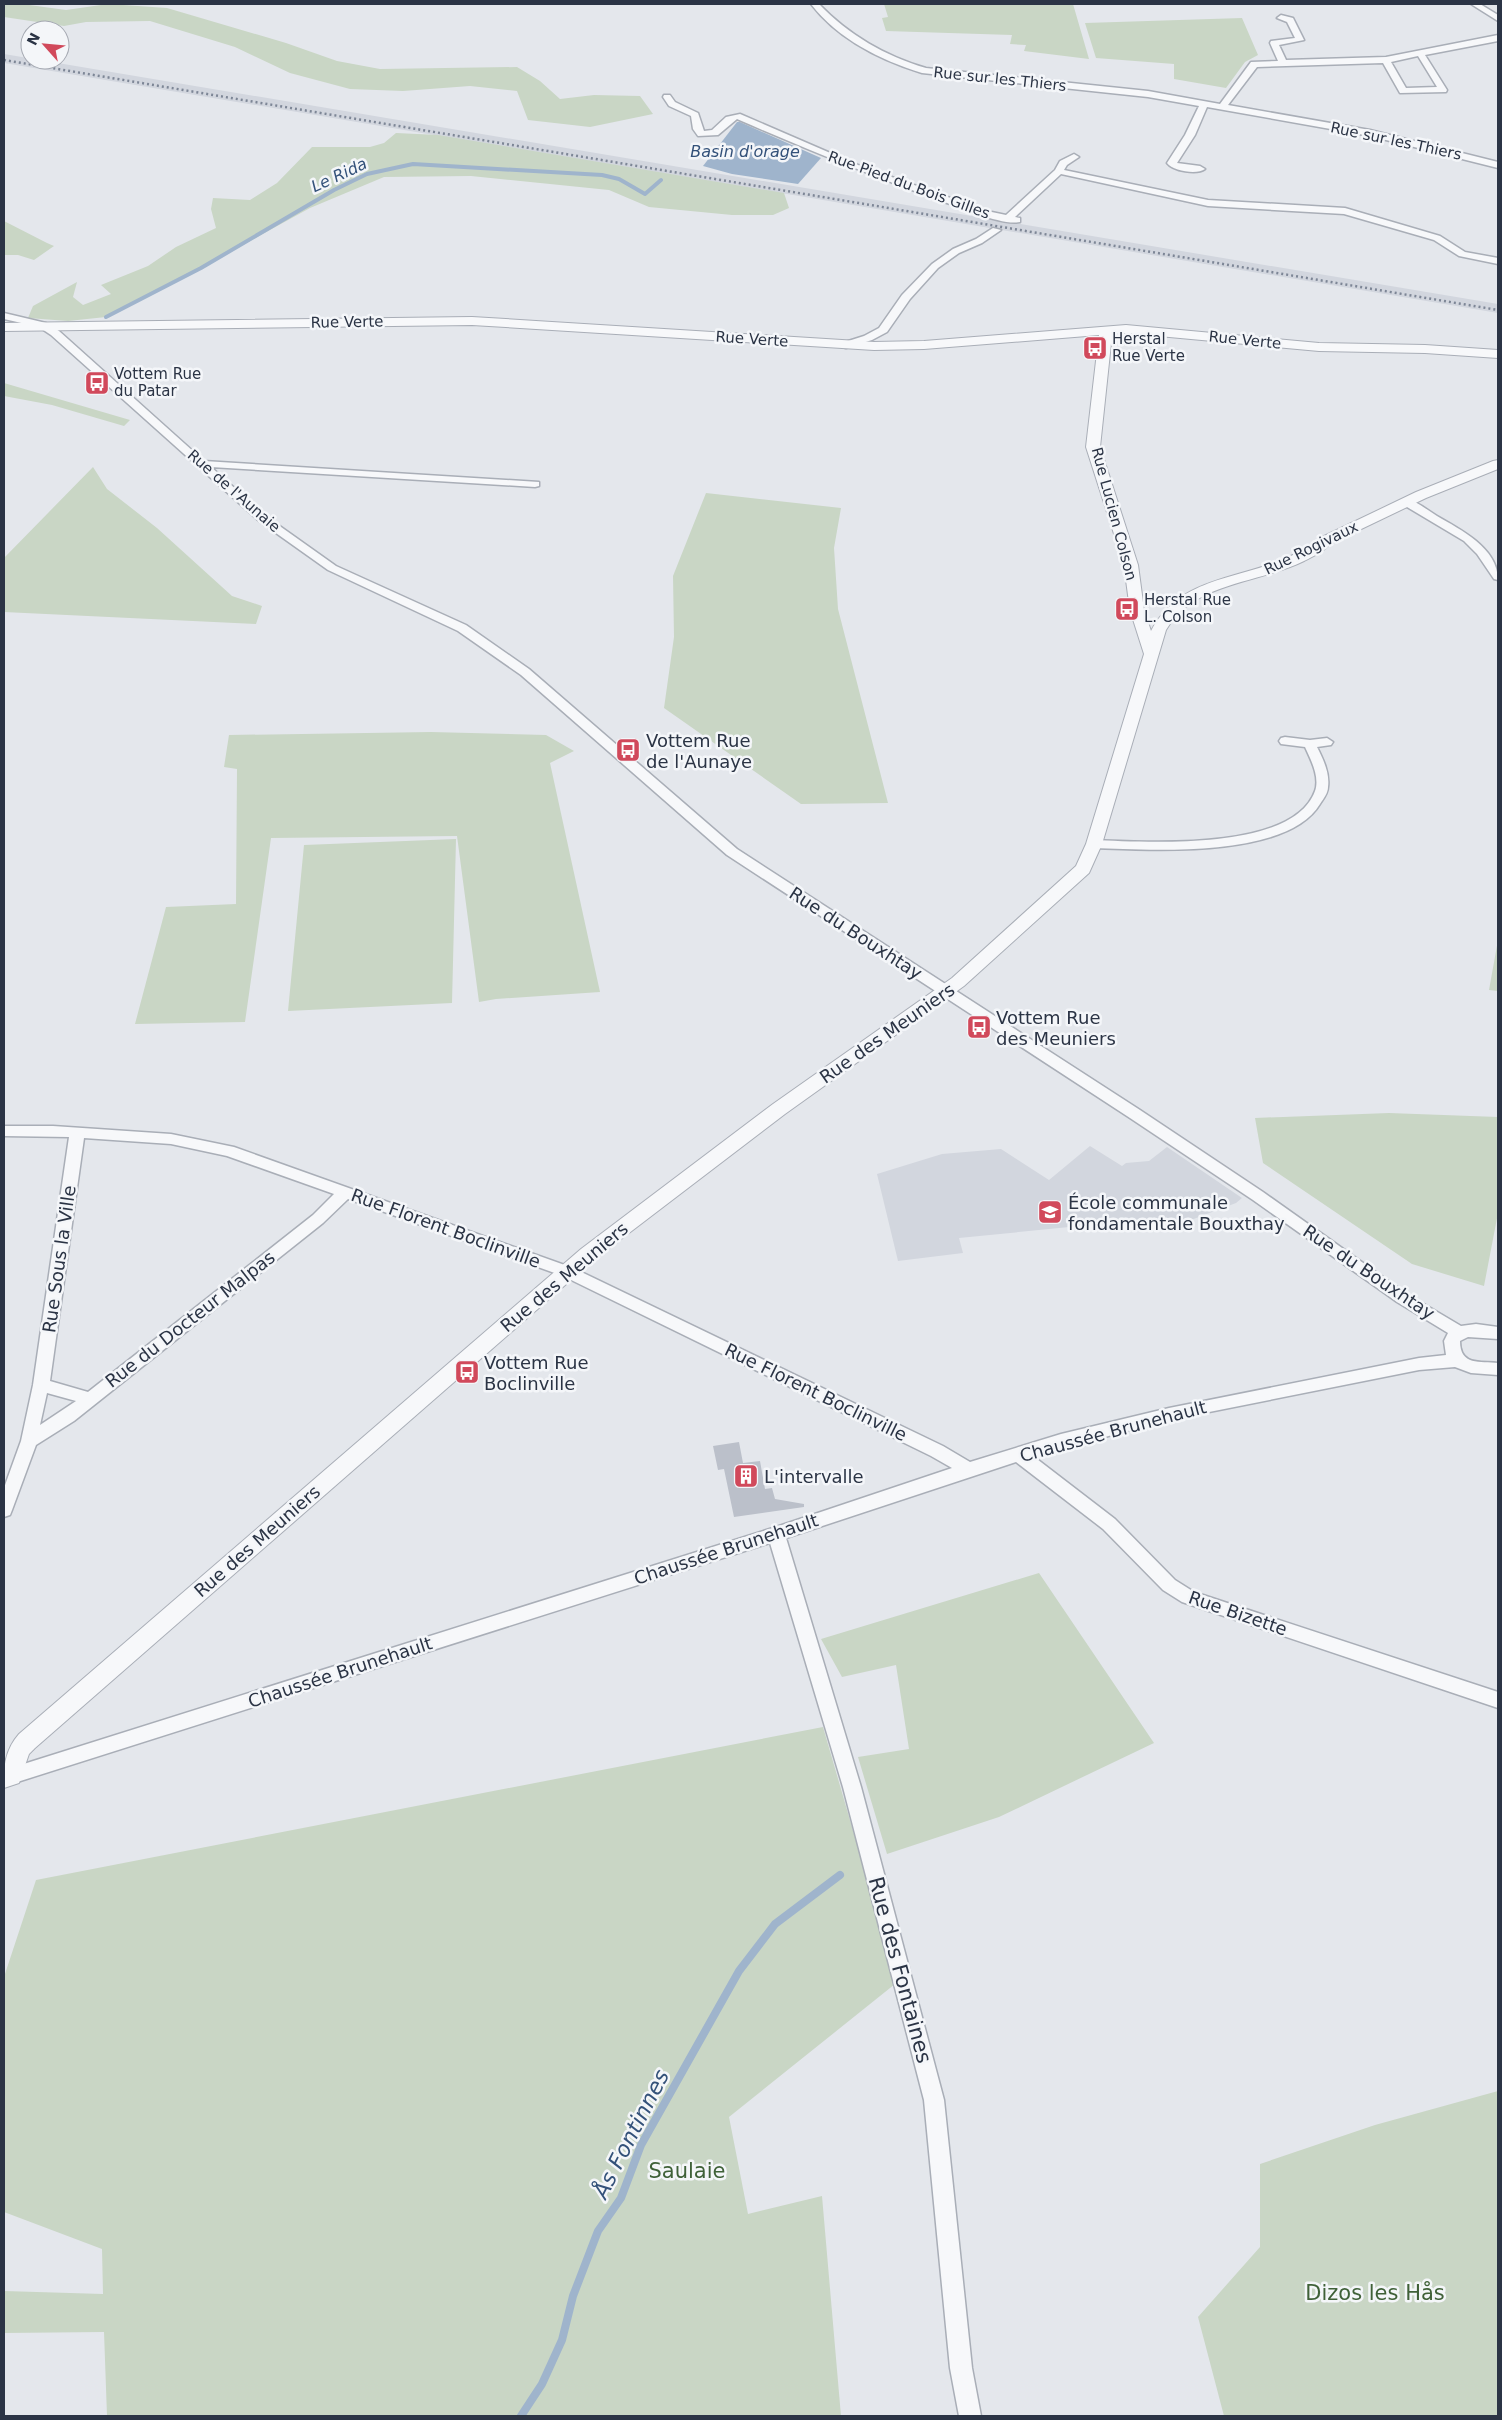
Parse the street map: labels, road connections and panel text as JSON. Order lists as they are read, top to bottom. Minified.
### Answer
{"streets":{"street":["Rue sur les Thiers","Rue Pied du Bois Gilles","Rue Verte","Rue de l'Aunaie","Rue Lucien Colson","Rue Rogivaux","Rue du Bouxhtay","Rue des Meuniers","Rue Florent Boclinville","Rue Sous la Ville","Rue du Docteur Malpas","Chaussée Brunehault","Rue Bizette","Rue des Fontaines"]},"crossings":[["Rue Verte","Rue de l'Aunaie"],["Rue Verte","Rue Lucien Colson"],["Rue de l'Aunaie","Rue du Bouxhtay"],["Rue Rogivaux","Rue des Meuniers"],["Rue du Bouxhtay","Rue des Meuniers"],["Rue des Meuniers","Rue Florent Boclinville"],["Rue des Meuniers","Chaussée Brunehault"],["Rue Florent Boclinville","Rue Sous la Ville"],["Rue Florent Boclinville","Rue du Docteur Malpas"],["Rue Florent Boclinville","Chaussée Brunehault"],["Rue Sous la Ville","Rue du Docteur Malpas"],["Chaussée Brunehault","Rue Bizette"],["Chaussée Brunehault","Rue des Fontaines"]],"water":["Basin d'orage","Le Rida","Ås Fontinnes"],"parks":["Saulaie","Dizos les Hås"],"places":{"bus stop":["Herstal Rue Verte","Vottem Rue du Patar","Herstal Rue L. Colson","Vottem Rue de l'Aunaye","Vottem Rue des Meuniers","Vottem Rue Boclinville"],"school or university":["École communale fondamentale Bouxthay"],"building":["L'intervalle"]},"north":"top left"}
